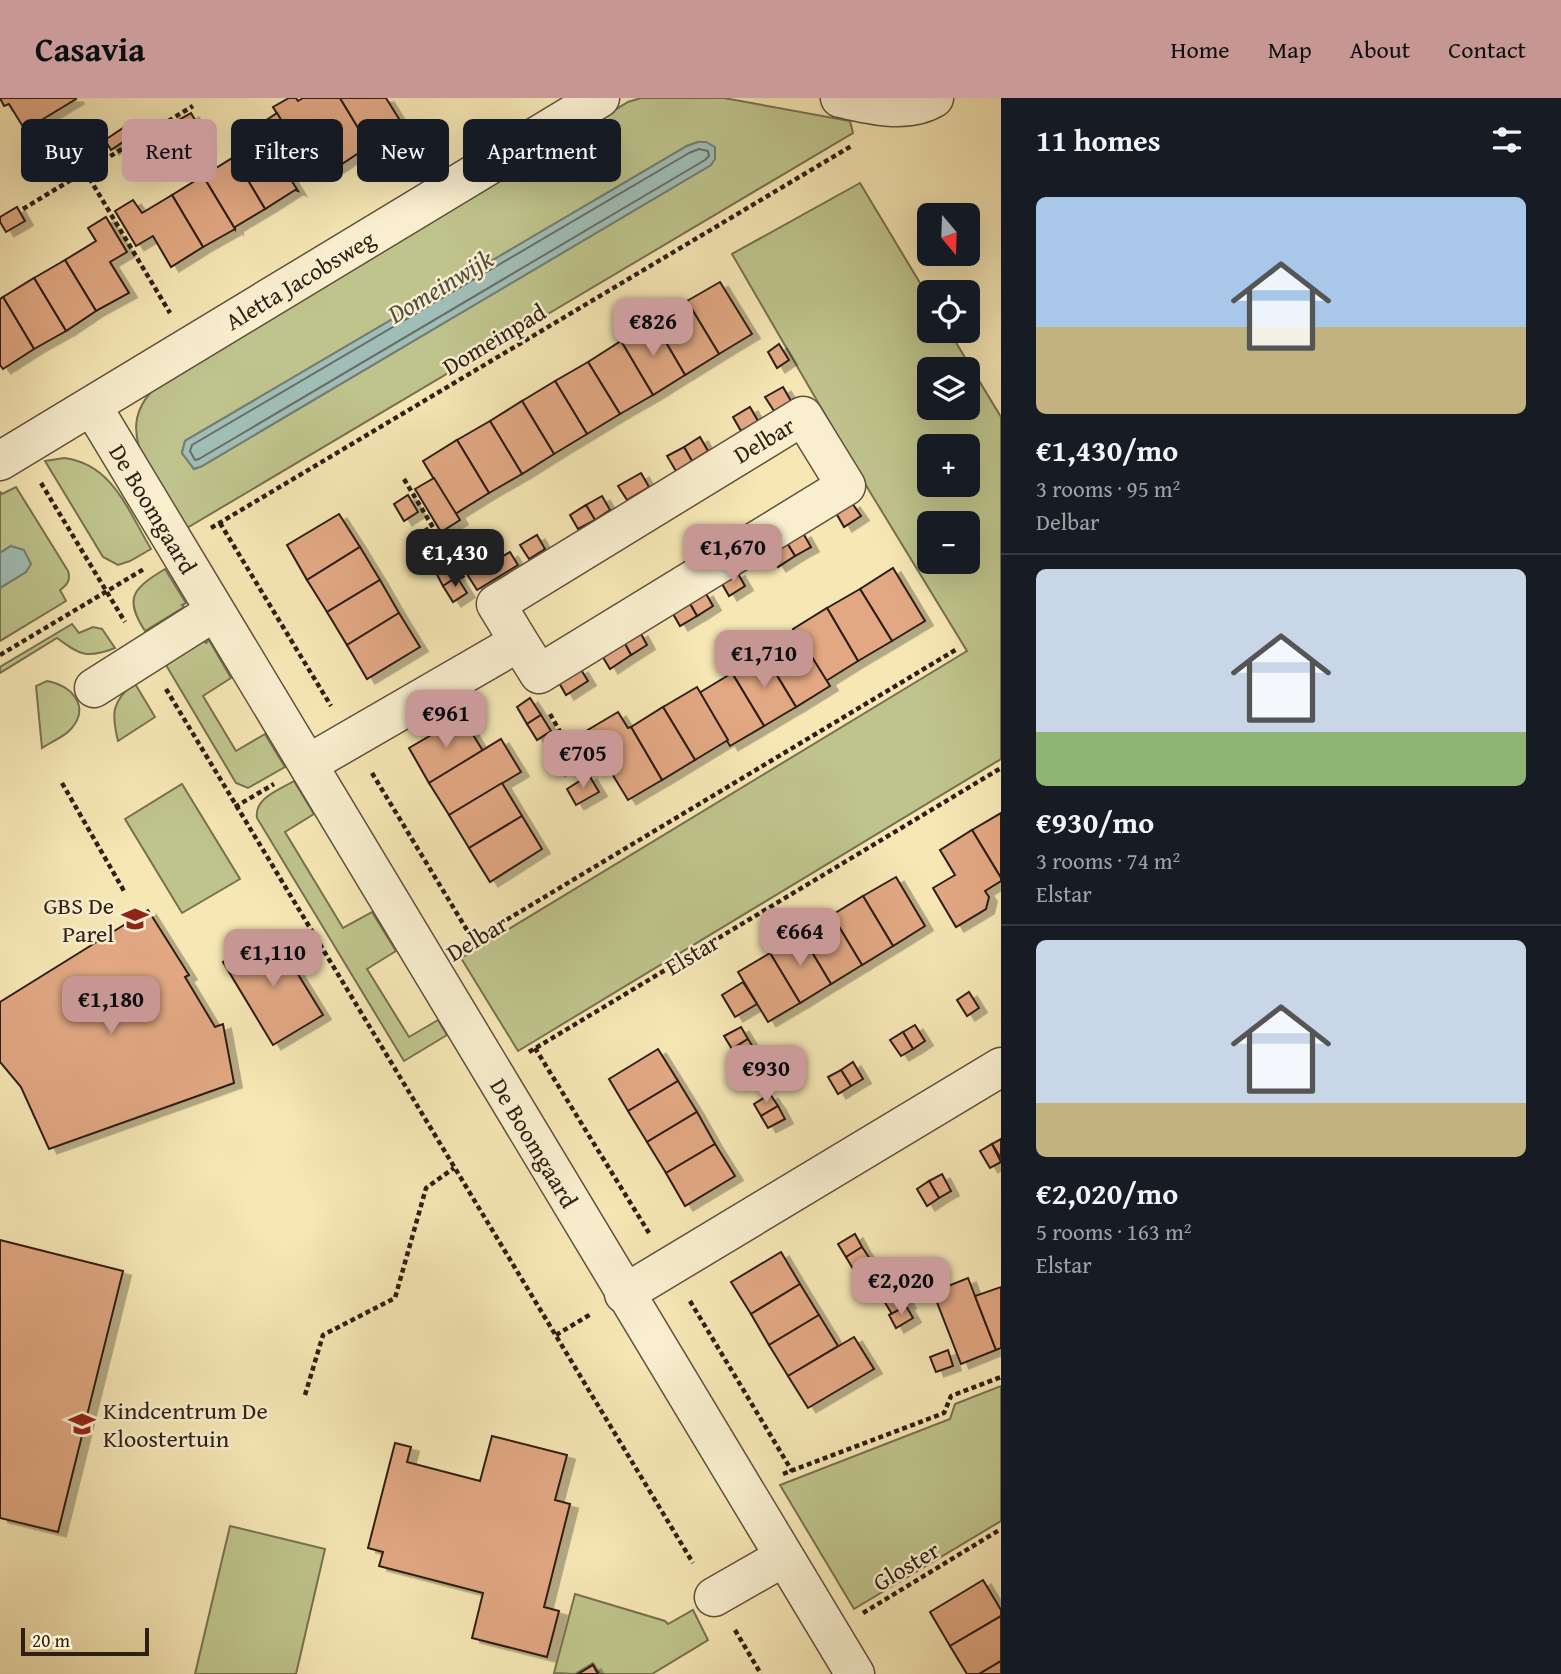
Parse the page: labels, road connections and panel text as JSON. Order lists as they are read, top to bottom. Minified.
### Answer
{"streets":{"street":["Aletta Jacobsweg","Delbar","De Boomgaard"],"path":["Domeinpad","Elstar","Gloster"]},"crossings":[["Aletta Jacobsweg","De Boomgaard"],["Domeinpad","De Boomgaard"],["Delbar","De Boomgaard"],["De Boomgaard","Elstar"],["De Boomgaard","Gloster"]],"water":["Domeinwijk"],"places":{"school or university":["GBS De Parel","Kindcentrum De Kloostertuin"]},"scale_bar":"20 m","north":"bottom","page":{"header":"Casavia","nav":["Home","Map","About","Contact"],"heading":"11 homes","chip":["Buy","Rent","Filters","New","Apartment"],"list":[{"name":"€1,430/mo","note":"3 rooms · 95 m² · Delbar"},{"name":"€930/mo","note":"3 rooms · 74 m² · Elstar"},{"name":"€2,020/mo","note":"5 rooms · 163 m² · Elstar"}],"map_buttons":["+","−"],"price":["€826","€1,670","€1,430","€1,710","€961","€705","€664","€1,110","€1,180","€930","€2,020"],"scale":"20 m"}}
